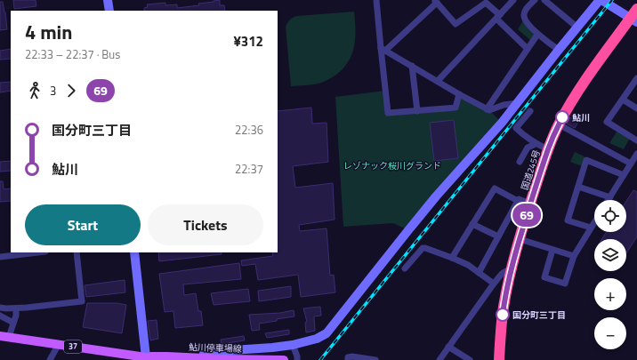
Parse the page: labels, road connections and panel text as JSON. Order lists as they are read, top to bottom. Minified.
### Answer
{"streets":{"highway":["国道245号"],"main road":["37","鮎川停車場線"]},"parks":["レゾナック桜川グランド"],"places":["鮎川","国分町三丁目"],"lines":["bus line 69"],"page":{"on_map":"69","heading":["4 min","22:33 – 22:37 · Bus","¥312"],"legs":["3","69"],"list":[{"name":"国分町三丁目","value":"22:36"},{"name":"鮎川","value":"22:37"}],"buttons":["Start","Tickets"],"map_buttons":["+","−"]}}
